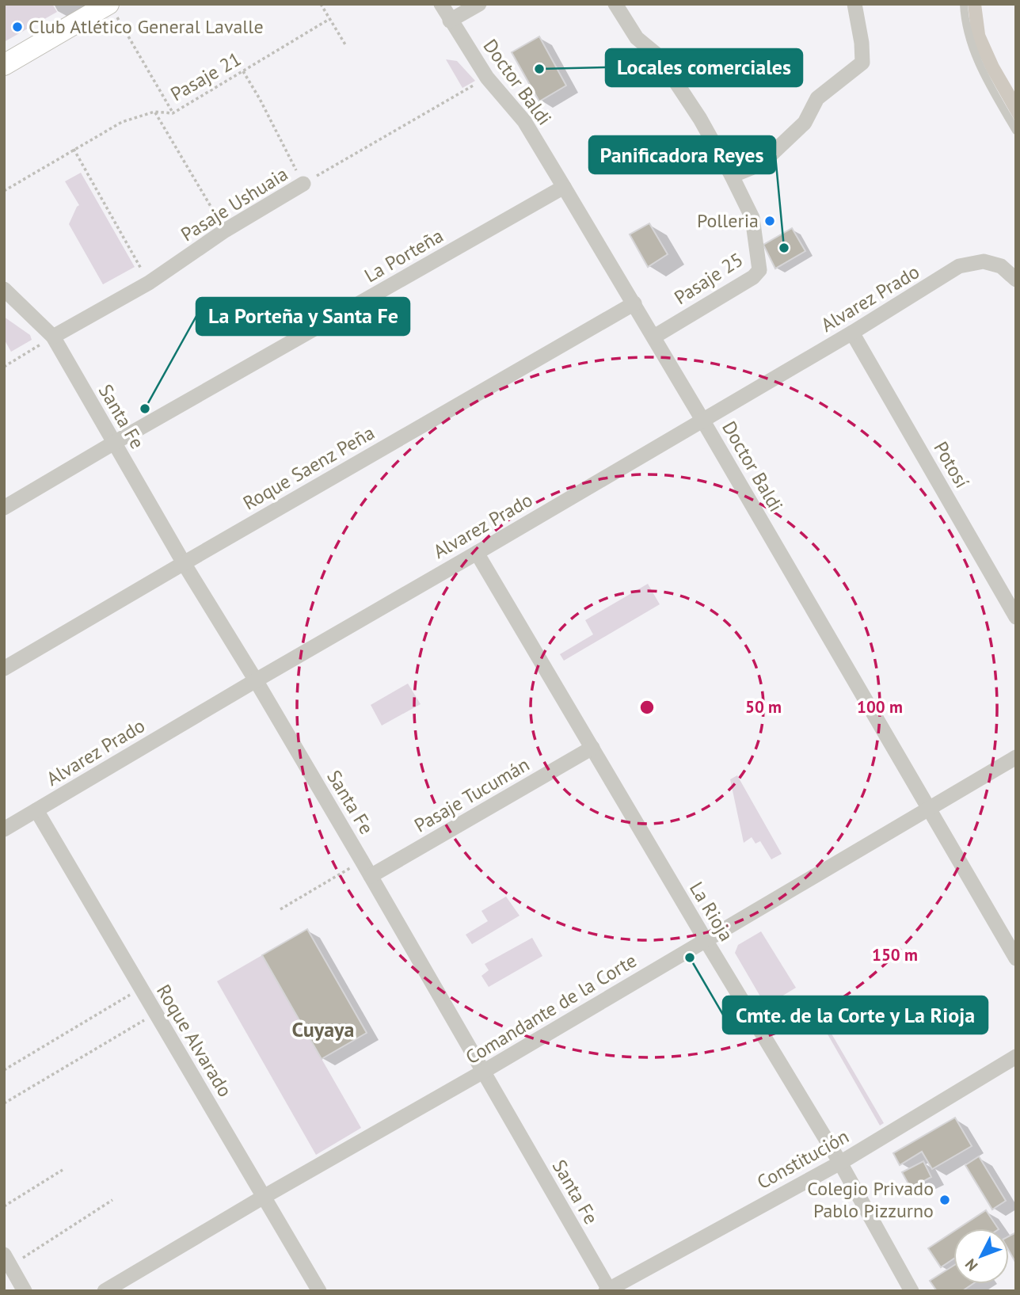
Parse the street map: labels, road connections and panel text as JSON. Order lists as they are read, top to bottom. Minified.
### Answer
{"streets":{"street":["Doctor Baldi","Pasaje Ushuaia","La Porteña","Pasaje 25","Alvarez Prado","Santa Fe","Potosí","Roque Saenz Peña","Pasaje Tucumán","La Rioja","Comandante de la Corte","Roque Alvarado","Constitución"],"path":["Pasaje 21"]},"crossings":[["Doctor Baldi","Pasaje Ushuaia"],["Doctor Baldi","La Porteña"],["Doctor Baldi","Pasaje 25"],["Doctor Baldi","Alvarez Prado"],["Doctor Baldi","Roque Saenz Peña"],["Doctor Baldi","Comandante de la Corte"],["Pasaje Ushuaia","Santa Fe"],["La Porteña","Santa Fe"],["Alvarez Prado","Santa Fe"],["Alvarez Prado","Potosí"],["Alvarez Prado","La Rioja"],["Alvarez Prado","Roque Alvarado"],["Santa Fe","Roque Saenz Peña"],["Santa Fe","Pasaje Tucumán"],["Santa Fe","Comandante de la Corte"],["Santa Fe","Constitución"],["Pasaje Tucumán","La Rioja"],["La Rioja","Comandante de la Corte"],["La Rioja","Constitución"],["Comandante de la Corte","Roque Alvarado"]],"districts":["Cuyaya"],"places":["Club Atlético General Lavalle","Locales comerciales","Polleria","Panificadora Reyes","La Porteña y Santa Fe","Cmte. de la Corte y La Rioja","Colegio Privado Pablo Pizzurno"],"north":"bottom left","rings":["50 m","100 m","150 m"]}
